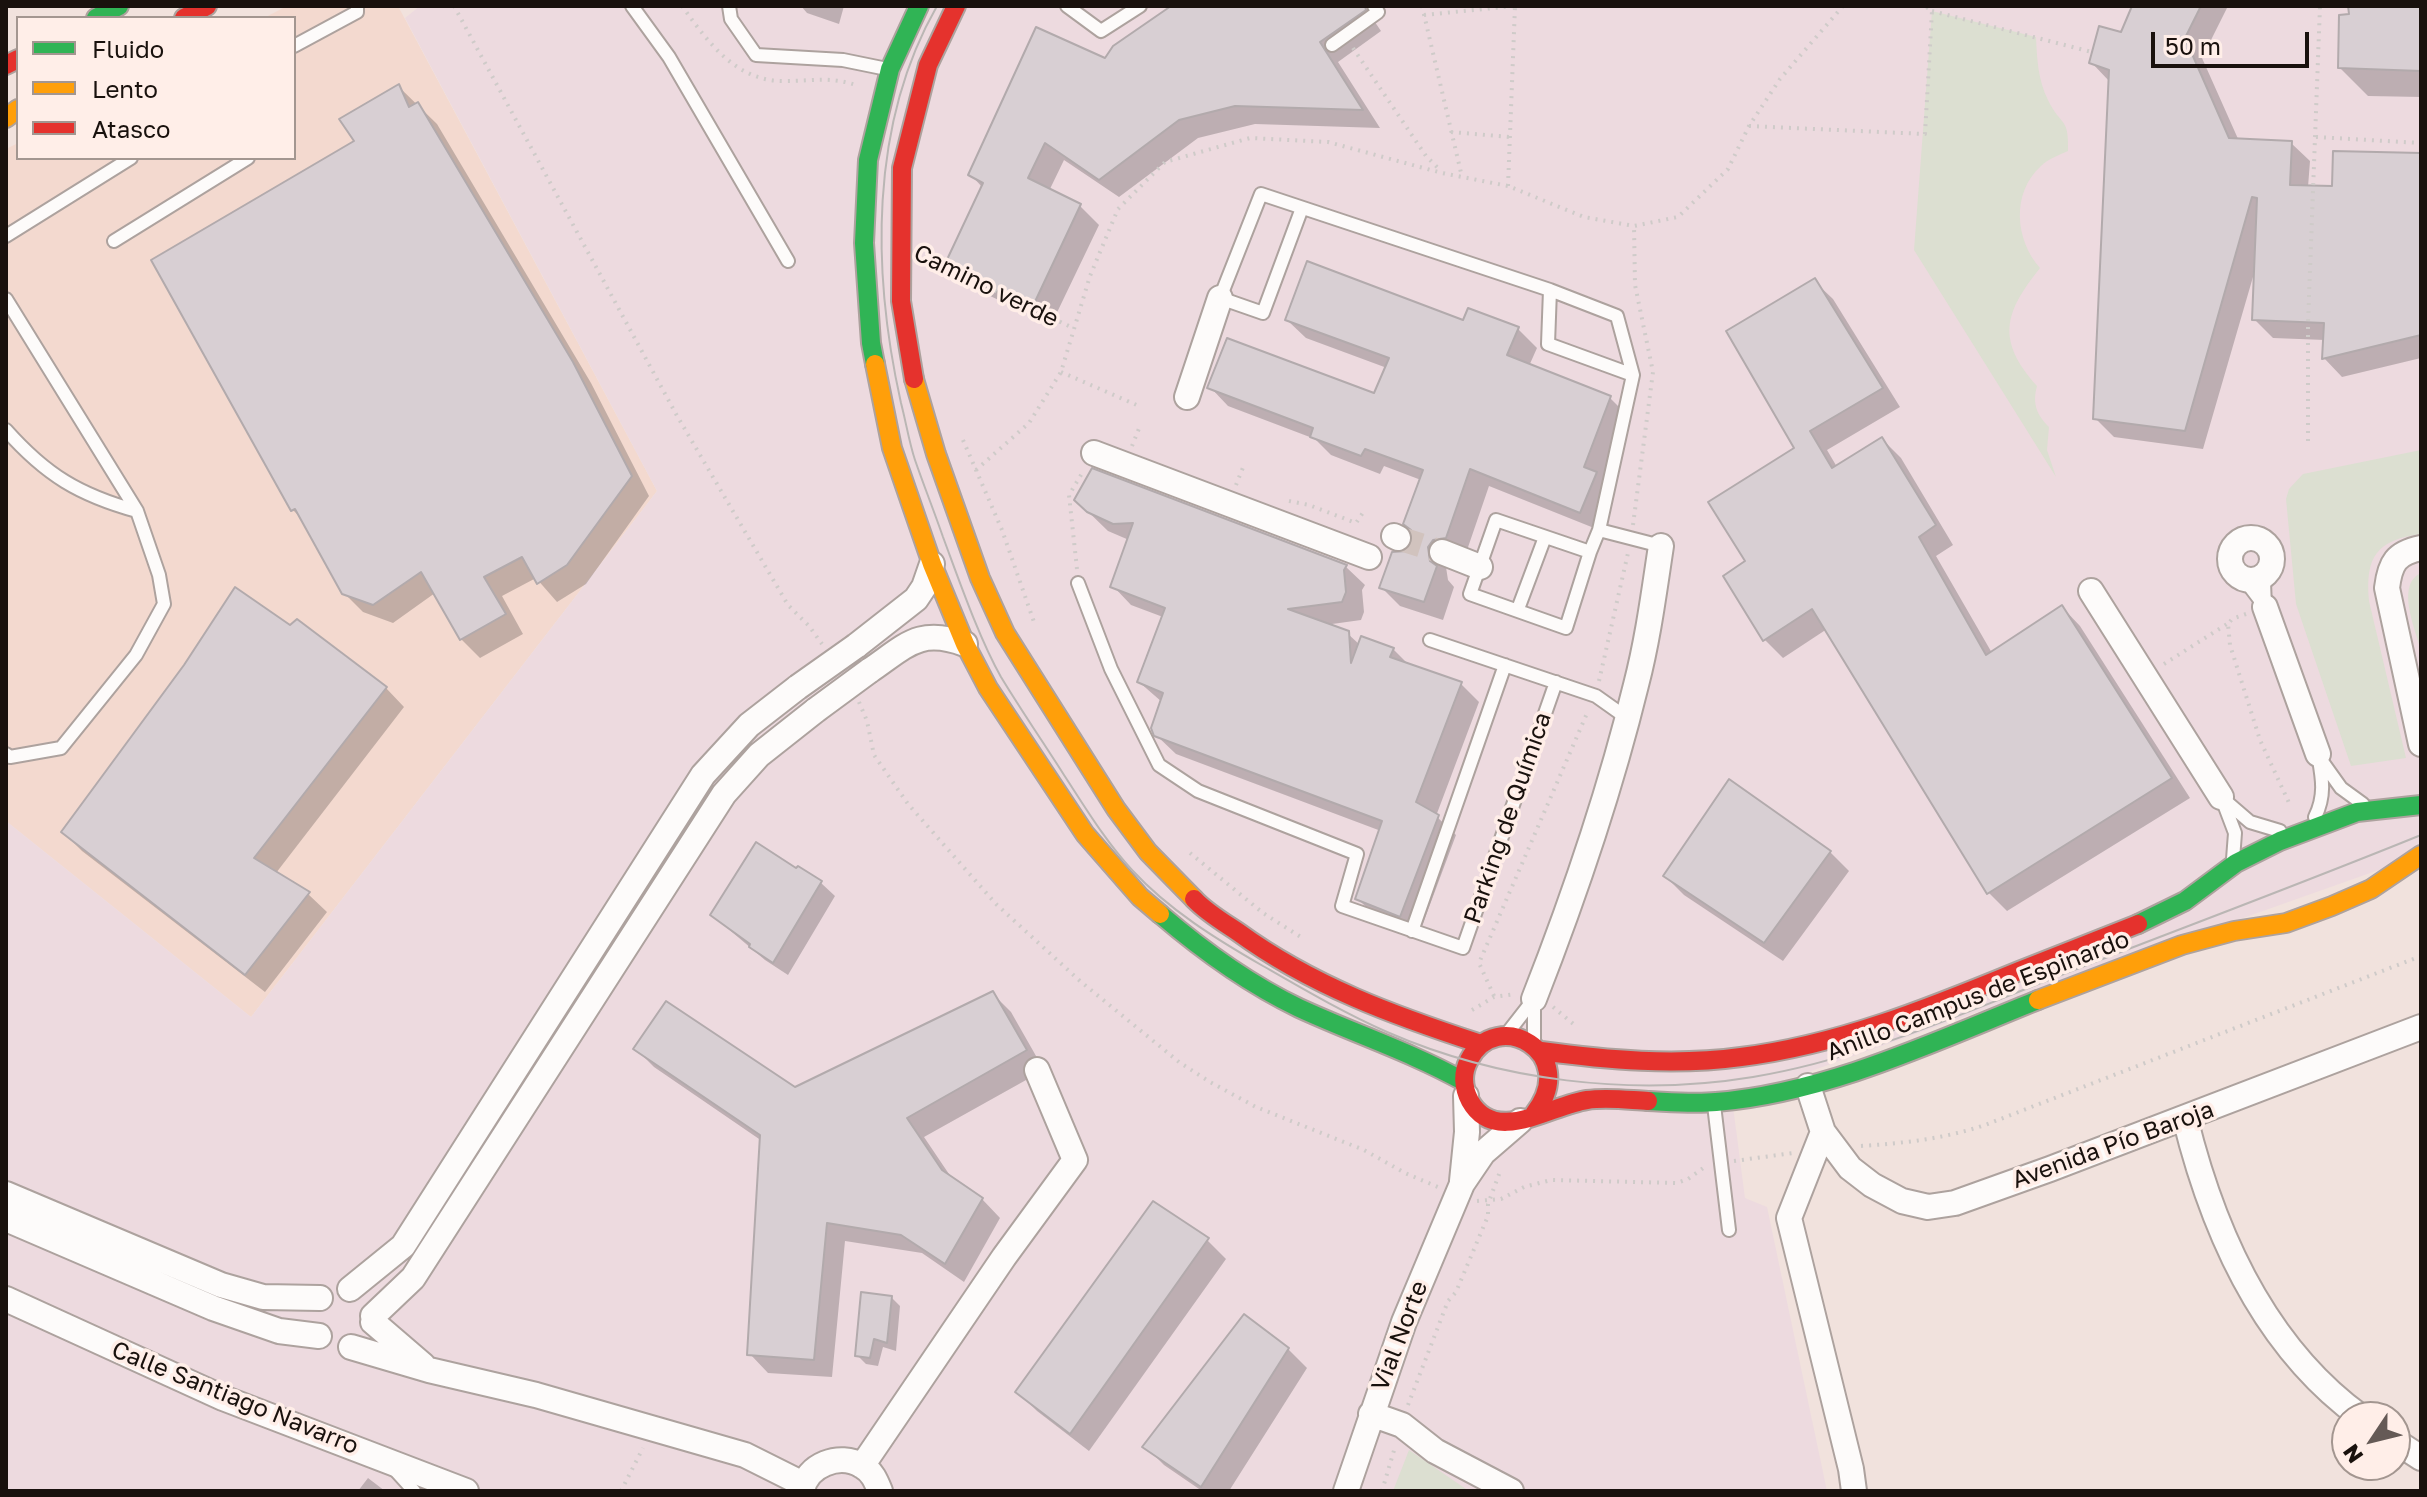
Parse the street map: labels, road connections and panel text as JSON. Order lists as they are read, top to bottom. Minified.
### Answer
{"streets":{"main road":["Anillo Campus de Espinardo"],"street":["Avenida Pío Baroja","Vial Norte","Calle Santiago Navarro"],"lane":["Parking de Química"],"path":["Camino verde"]},"crossings":[["Anillo Campus de Espinardo","Vial Norte"]],"legend":["Fluido","Lento","Atasco"],"scale_bar":"50 m","north":"bottom left"}
